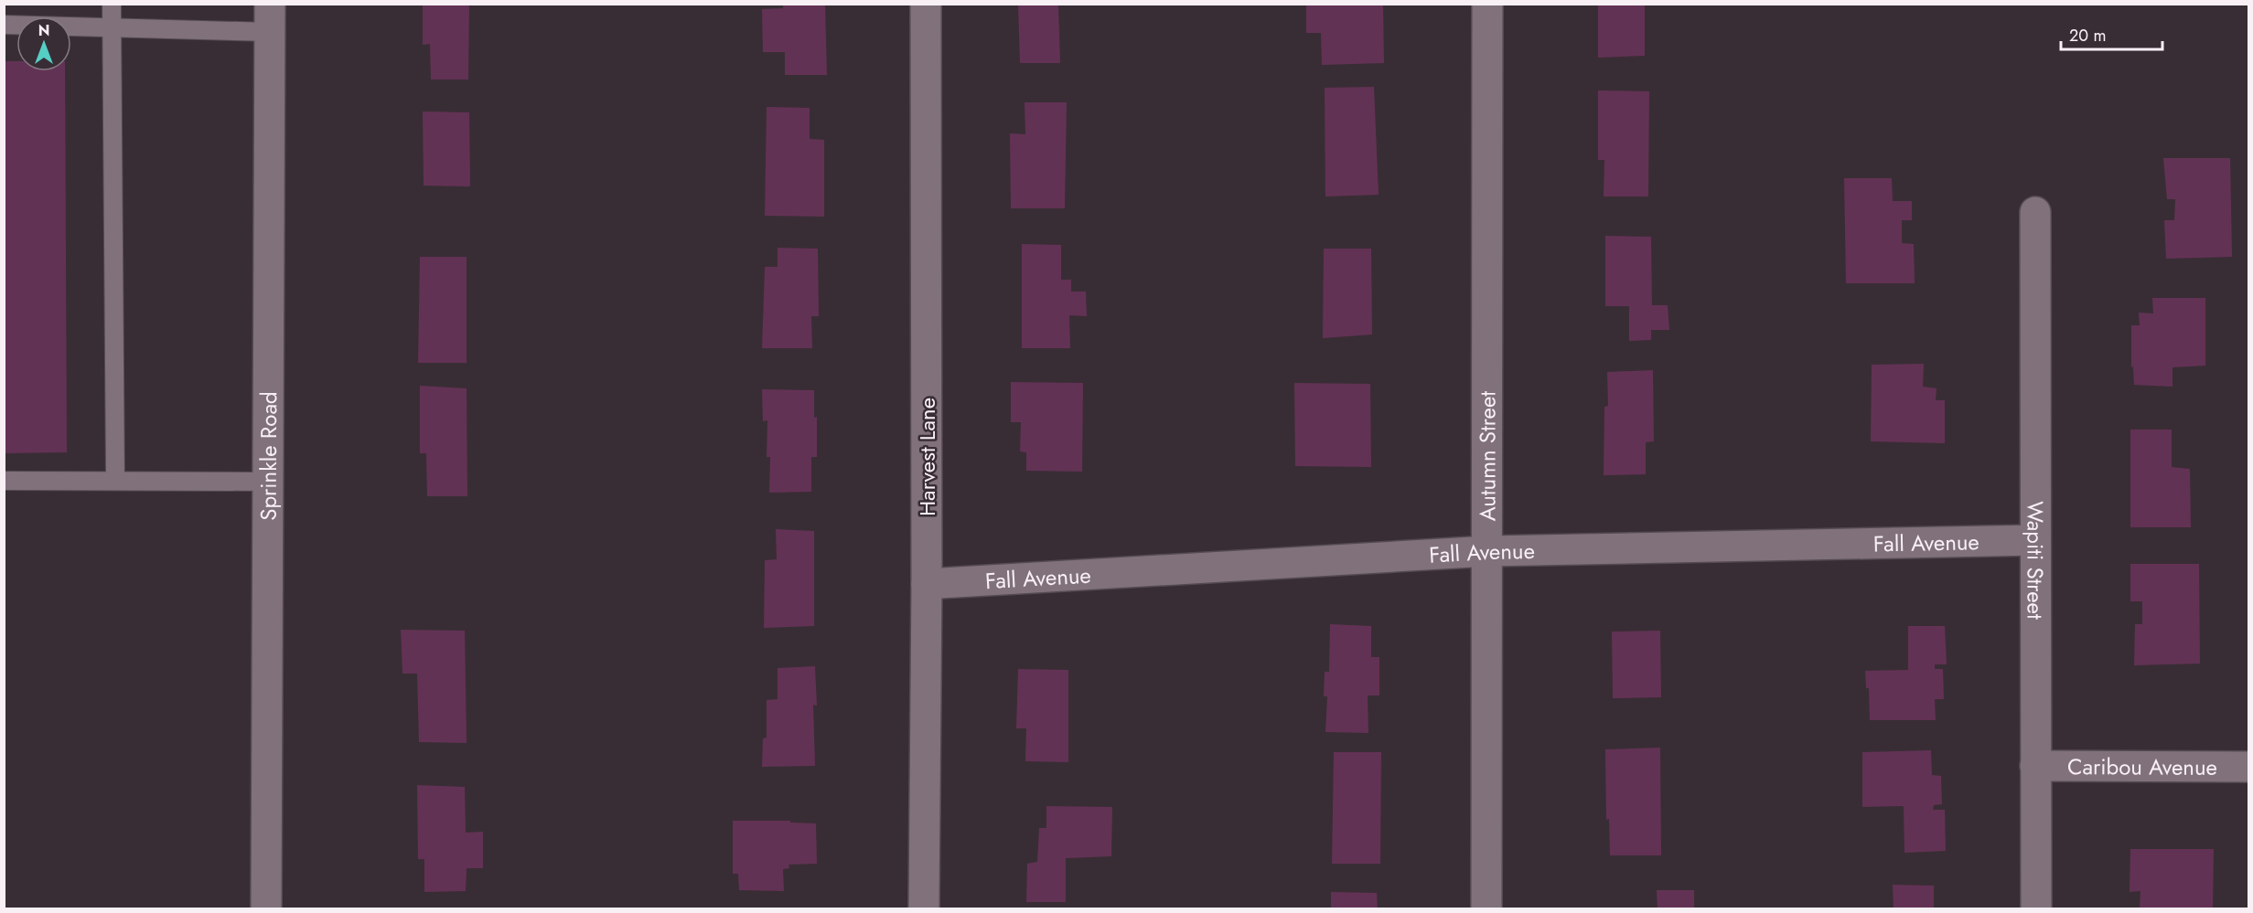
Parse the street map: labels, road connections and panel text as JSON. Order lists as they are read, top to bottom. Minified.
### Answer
{"streets":{"street":["Sprinkle Road","Harvest Lane","Autumn Street","Fall Avenue","Wapiti Street","Caribou Avenue"]},"crossings":[["Harvest Lane","Fall Avenue"],["Autumn Street","Fall Avenue"],["Fall Avenue","Wapiti Street"],["Wapiti Street","Caribou Avenue"]],"scale_bar":"20 m","north":"top"}
